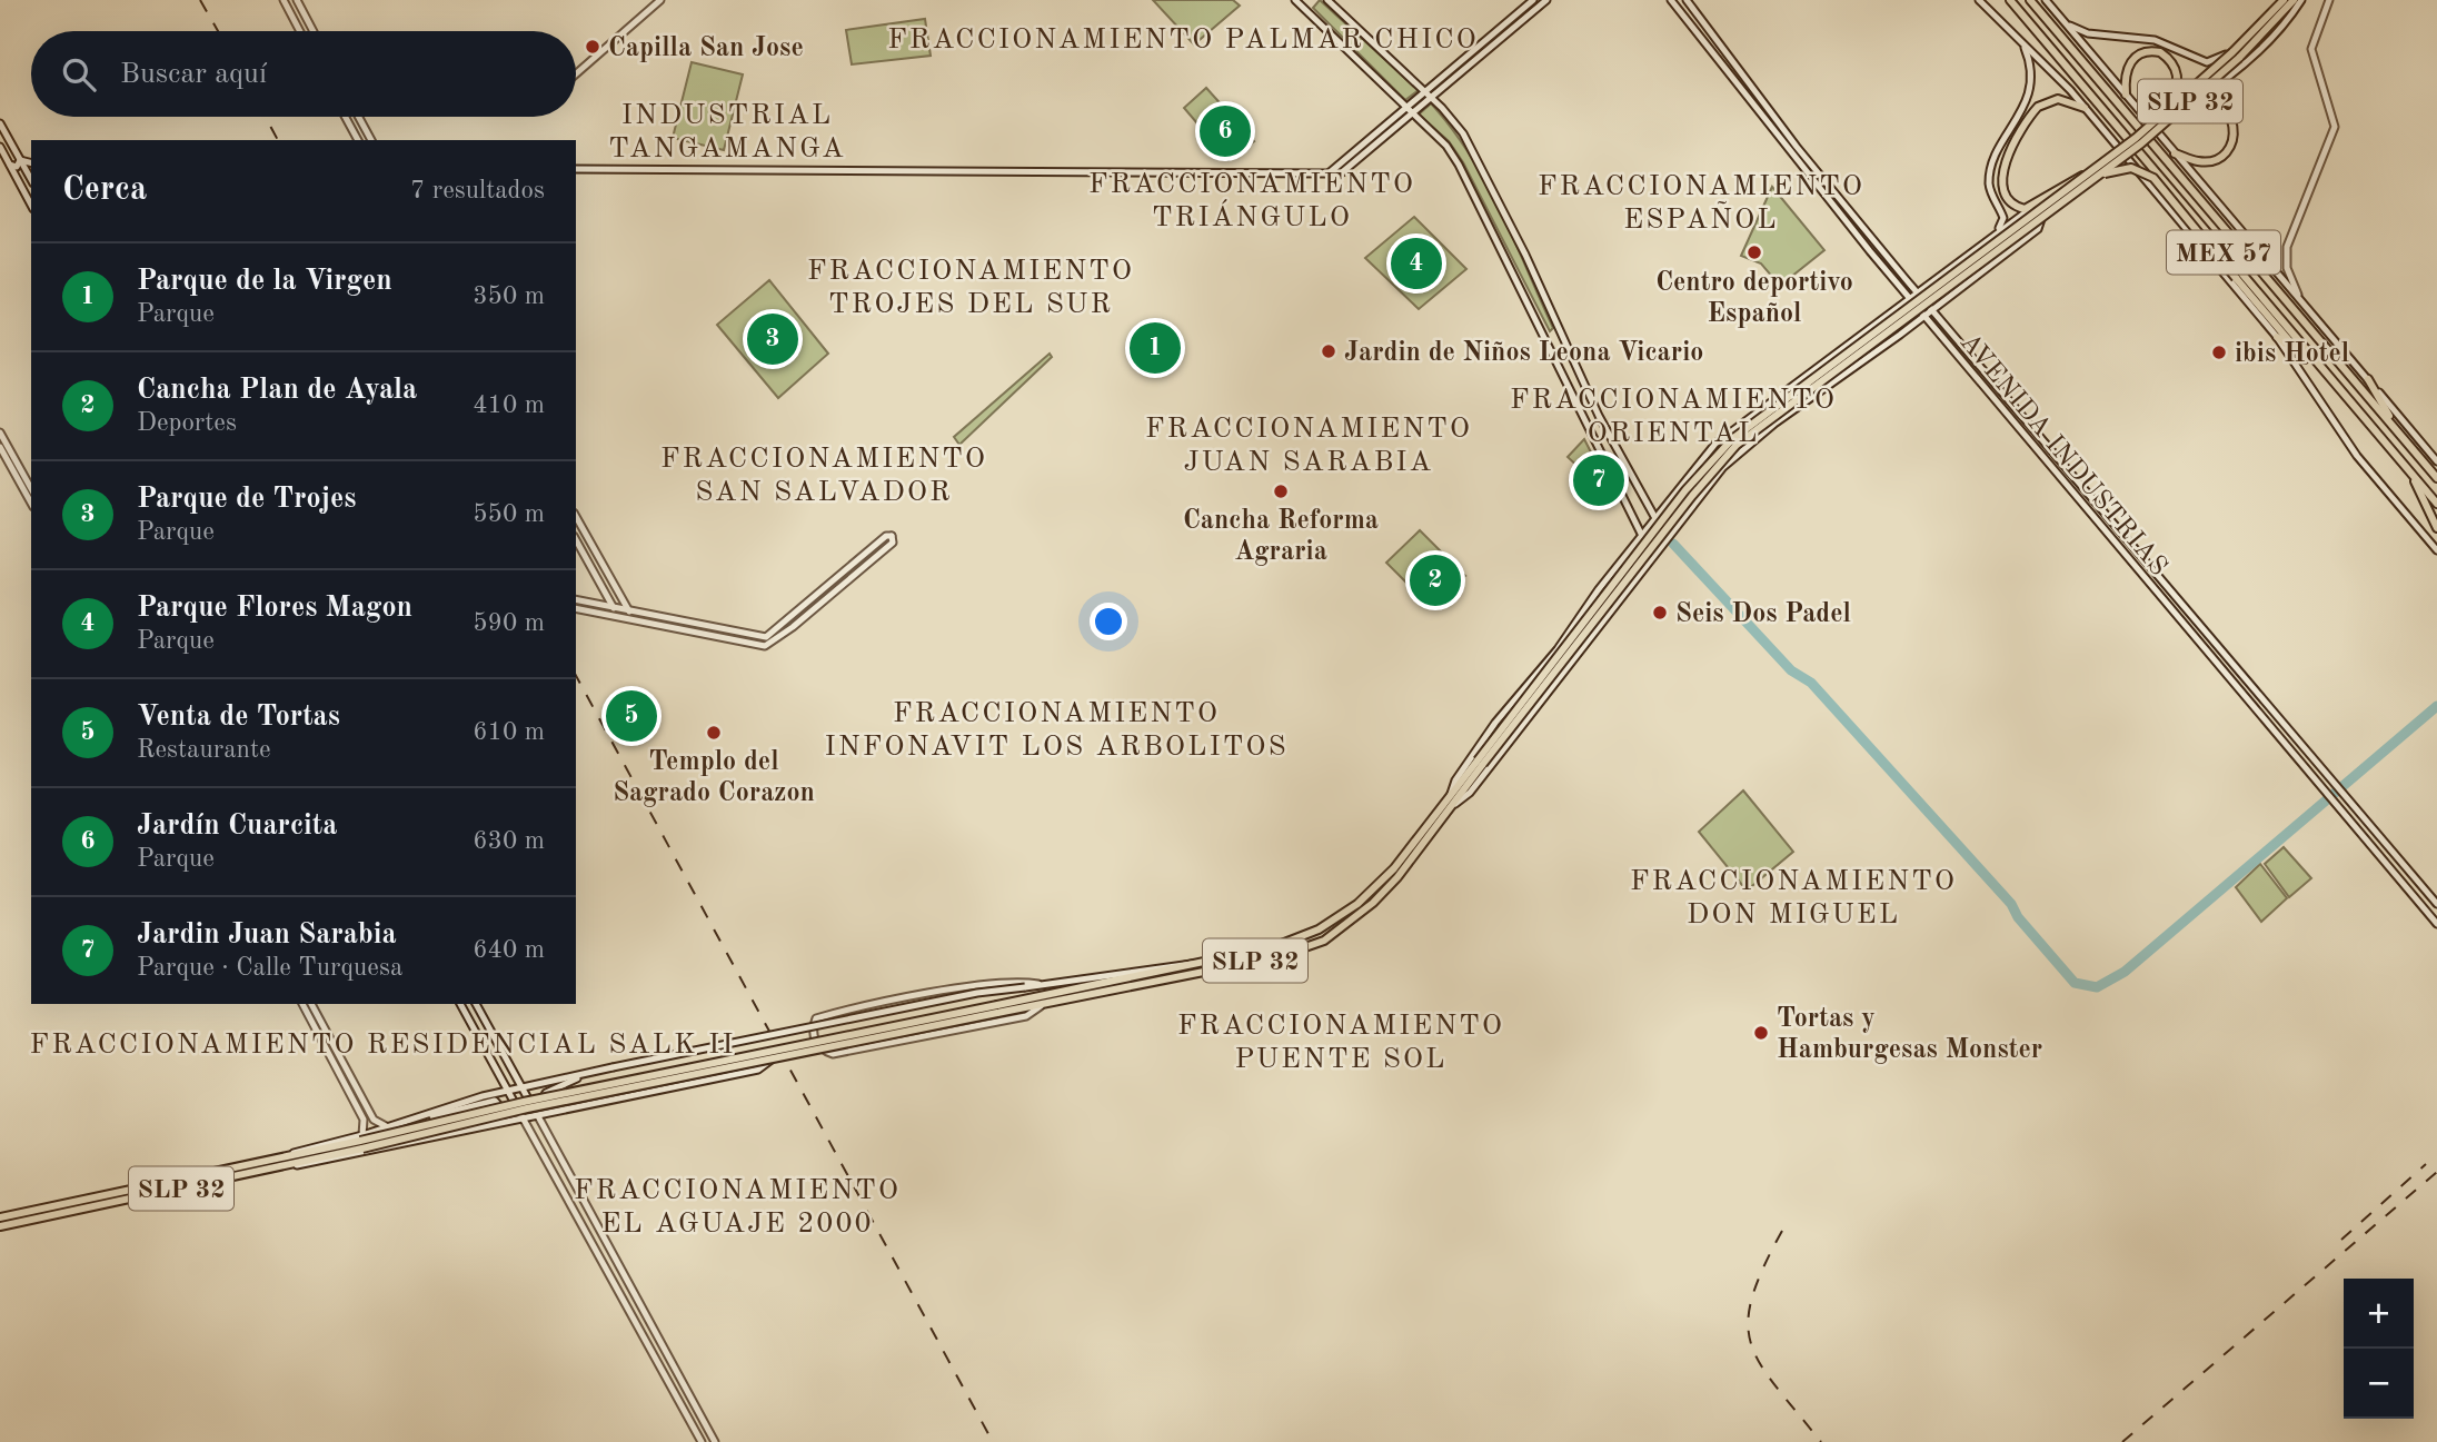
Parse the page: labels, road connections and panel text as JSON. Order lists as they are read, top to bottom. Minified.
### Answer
{"streets":{"highway":["SLP 32","MEX 57"],"main road":["AVENIDA INDUSTRIAS"]},"crossings":[["SLP 32","AVENIDA INDUSTRIAS"]],"districts":["FRACCIONAMIENTO PALMAR CHICO","INDUSTRIAL TANGAMANGA","FRACCIONAMIENTO TRIÁNGULO","FRACCIONAMIENTO ESPAÑOL","FRACCIONAMIENTO TROJES DEL SUR","FRACCIONAMIENTO ORIENTAL","FRACCIONAMIENTO JUAN SARABIA","FRACCIONAMIENTO SAN SALVADOR","FRACCIONAMIENTO INFONAVIT LOS ARBOLITOS","FRACCIONAMIENTO DON MIGUEL","FRACCIONAMIENTO PUENTE SOL","FRACCIONAMIENTO RESIDENCIAL SALK II","FRACCIONAMIENTO EL AGUAJE 2000"],"places":["Capilla San Jose","Centro deportivo Español","Jardin de Niños Leona Vicario","ibis Hotel","Cancha Reforma Agraria","Seis Dos Padel","Templo del Sagrado Corazon","Tortas y Hamburgesas Monster"],"page":{"search":"Buscar aquí","pins":["6","4","3","1","7","2","5"],"heading":["Cerca","7 resultados"],"list":[{"mark":"1","name":"Parque de la Virgen","note":"Parque","value":"350 m"},{"mark":"2","name":"Cancha Plan de Ayala","note":"Deportes","value":"410 m"},{"mark":"3","name":"Parque de Trojes","note":"Parque","value":"550 m"},{"mark":"4","name":"Parque Flores Magon","note":"Parque","value":"590 m"},{"mark":"5","name":"Venta de Tortas","note":"Restaurante","value":"610 m"},{"mark":"6","name":"Jardín Cuarcita","note":"Parque","value":"630 m"},{"mark":"7","name":"Jardin Juan Sarabia","note":"Parque · Calle Turquesa","value":"640 m"}],"map_buttons":["+","−"]}}
